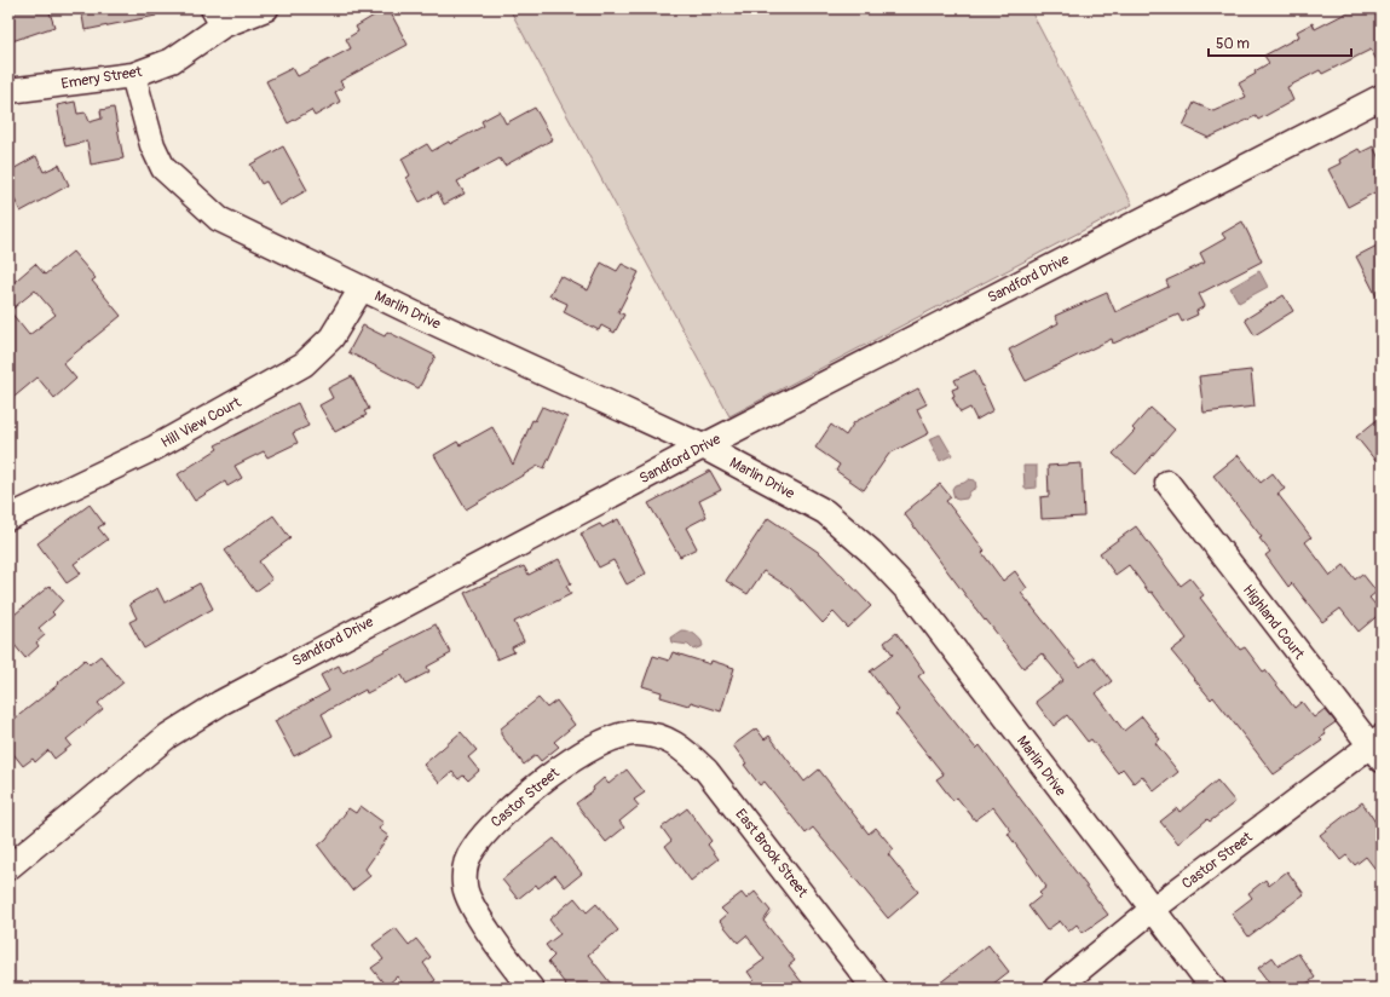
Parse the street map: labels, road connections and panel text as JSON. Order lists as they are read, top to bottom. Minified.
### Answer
{"streets":{"street":["Emery Street","Sandford Drive","Marlin Drive","Hill View Court","Highland Court","Castor Street","East Brook Street"]},"crossings":[["Emery Street","Marlin Drive"],["Sandford Drive","Marlin Drive"],["Marlin Drive","Hill View Court"],["Marlin Drive","Castor Street"],["Highland Court","Castor Street"],["Castor Street","East Brook Street"]],"scale_bar":"50 m"}
